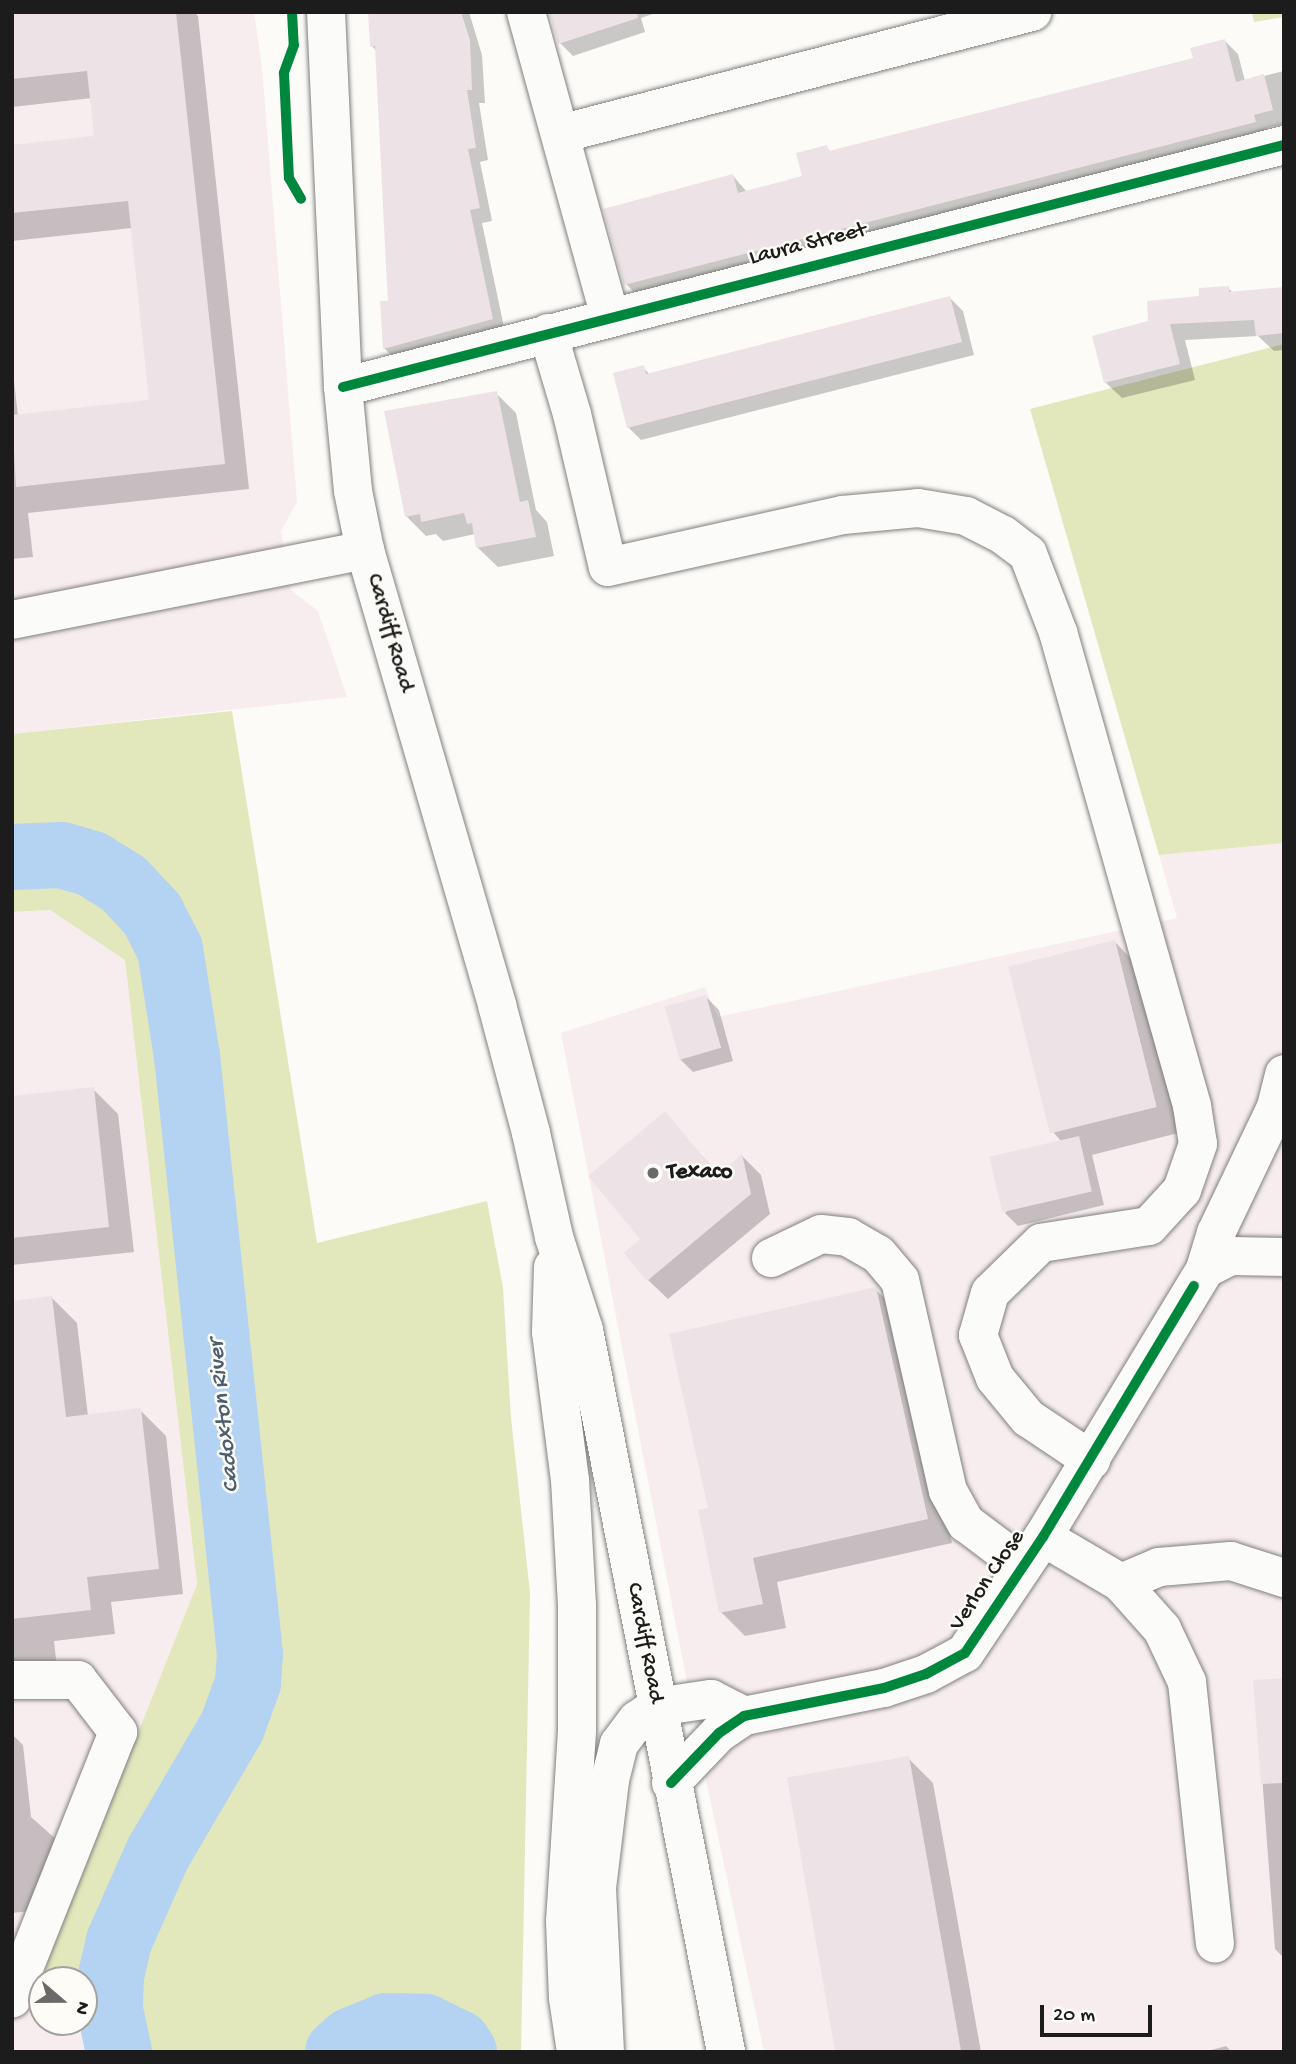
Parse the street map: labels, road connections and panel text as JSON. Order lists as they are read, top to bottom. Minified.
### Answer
{"streets":{"main road":["Laura Street","Cardiff Road","Verlon Close"]},"crossings":[["Laura Street","Cardiff Road"],["Cardiff Road","Verlon Close"]],"water":["Cadoxton River"],"places":["Texaco"],"scale_bar":"20 m","north":"right"}
